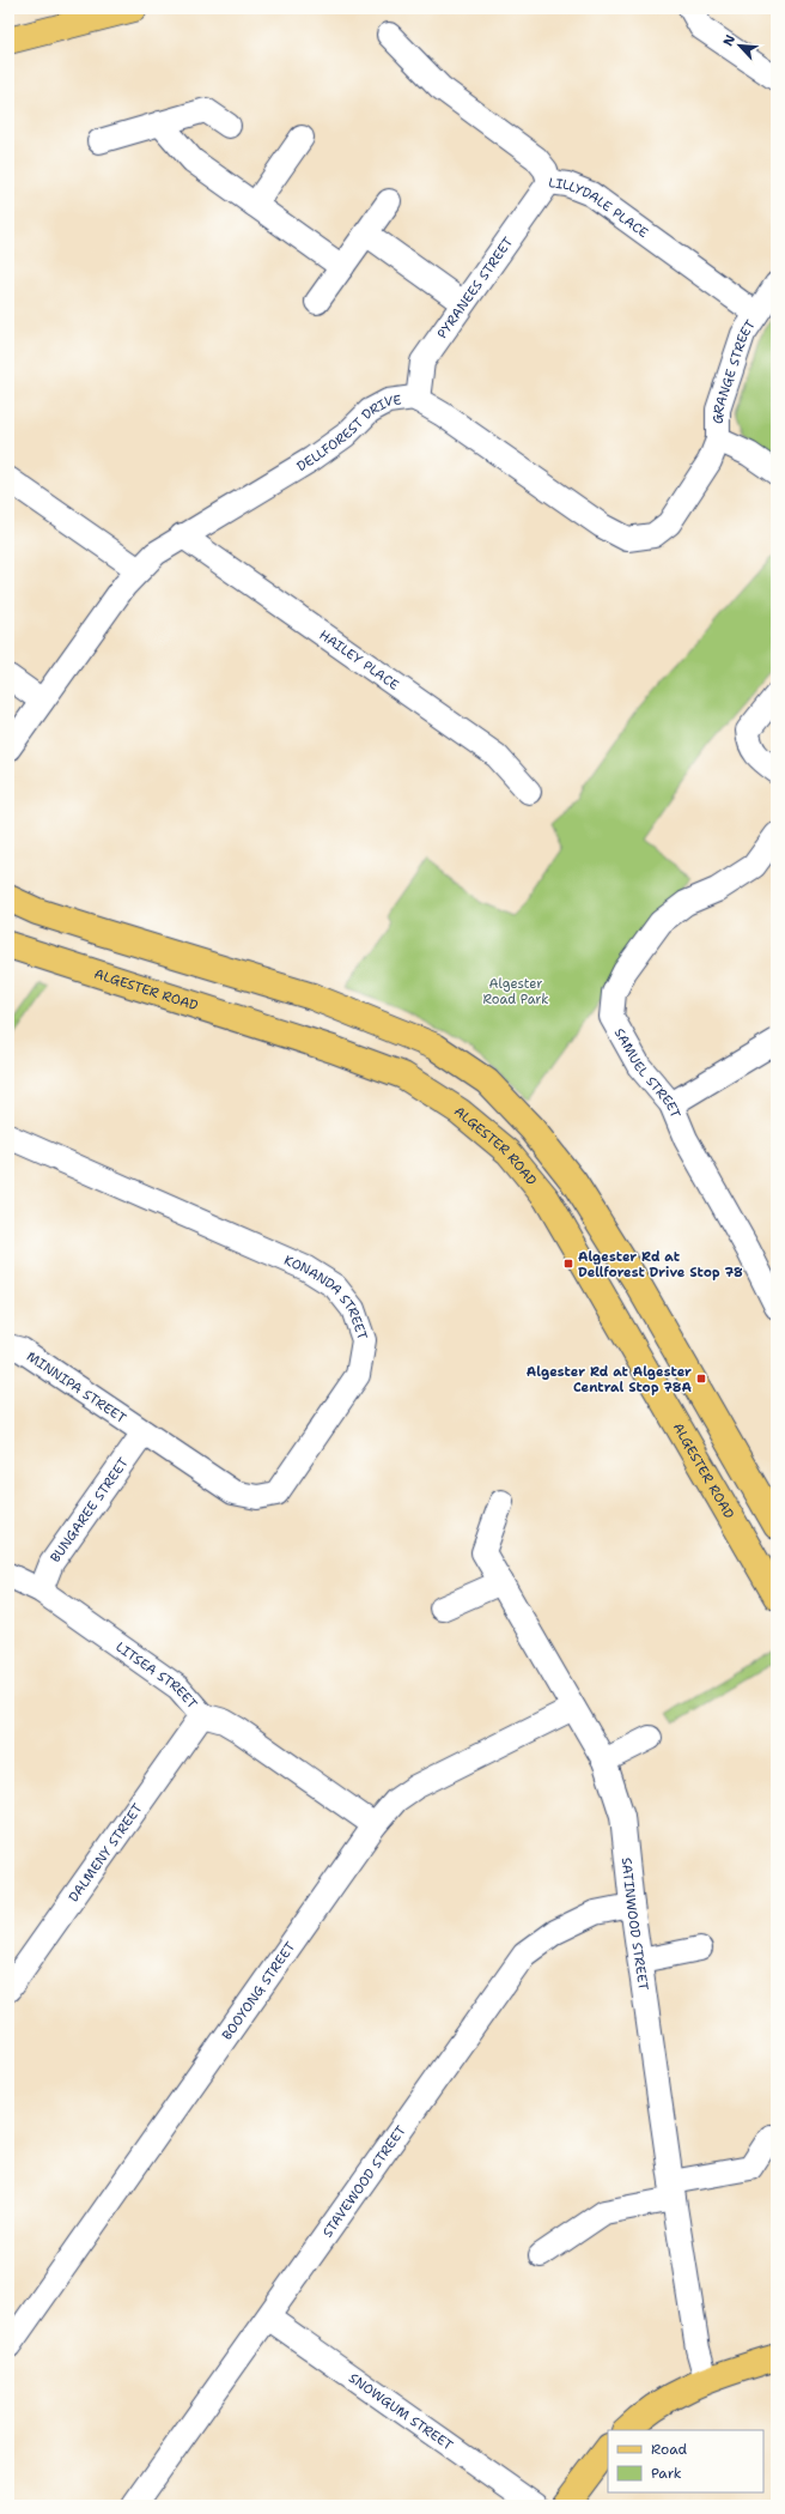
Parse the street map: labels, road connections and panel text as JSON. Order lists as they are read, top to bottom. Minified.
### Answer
{"streets":{"main road":["ALGESTER ROAD"],"street":["LILLYDALE PLACE","PYRANEES STREET","GRANGE STREET","DELLFOREST DRIVE","HAILEY PLACE","SAMUEL STREET","KONANDA STREET","MINNIPA STREET","BUNGAREE STREET","LITSEA STREET","DALMENY STREET","SATINWOOD STREET","BOOYONG STREET","STAVEWOOD STREET","SNOWGUM STREET"]},"crossings":[["LILLYDALE PLACE","PYRANEES STREET"],["LILLYDALE PLACE","GRANGE STREET"],["PYRANEES STREET","DELLFOREST DRIVE"],["GRANGE STREET","DELLFOREST DRIVE"],["DELLFOREST DRIVE","HAILEY PLACE"],["KONANDA STREET","MINNIPA STREET"],["KONANDA STREET","BUNGAREE STREET"],["MINNIPA STREET","BUNGAREE STREET"],["BUNGAREE STREET","LITSEA STREET"],["LITSEA STREET","DALMENY STREET"],["LITSEA STREET","BOOYONG STREET"],["SATINWOOD STREET","BOOYONG STREET"],["SATINWOOD STREET","STAVEWOOD STREET"],["STAVEWOOD STREET","SNOWGUM STREET"]],"parks":["Algester Road Park"],"places":{"transit":["Algester Rd at Dellforest Drive Stop 78","Algester Rd at Algester Central Stop 78A"]},"legend":["Road","Park"],"north":"top left"}
